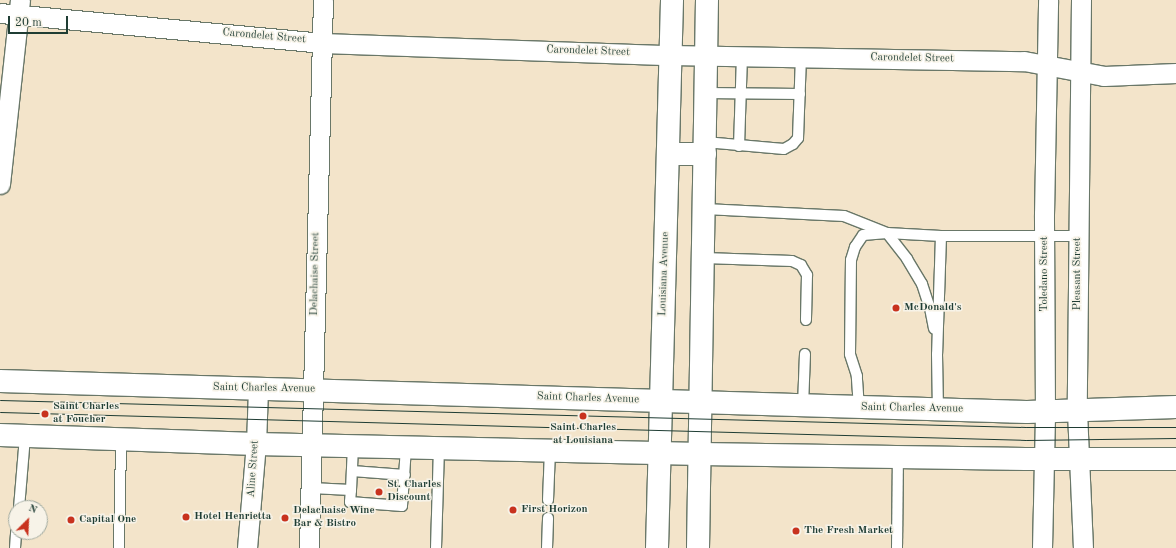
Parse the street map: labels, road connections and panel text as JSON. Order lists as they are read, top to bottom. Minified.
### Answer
{"streets":{"main road":["Louisiana Avenue","Saint Charles Avenue"],"street":["Carondelet Street","Delachaise Street","Toledano Street","Pleasant Street","Aline Street"]},"crossings":[["Carondelet Street","Delachaise Street"],["Carondelet Street","Louisiana Avenue"],["Carondelet Street","Toledano Street"],["Carondelet Street","Pleasant Street"],["Delachaise Street","Saint Charles Avenue"],["Louisiana Avenue","Saint Charles Avenue"],["Toledano Street","Saint Charles Avenue"],["Pleasant Street","Saint Charles Avenue"],["Saint Charles Avenue","Aline Street"]],"places":["McDonald's","Saint Charles at Foucher","Saint Charles at Louisiana","St. Charles Discount","First Horizon","Hotel Henrietta","Delachaise Wine Bar & Bistro","Capital One","The Fresh Market"],"scale_bar":"20 m","north":"top right"}
